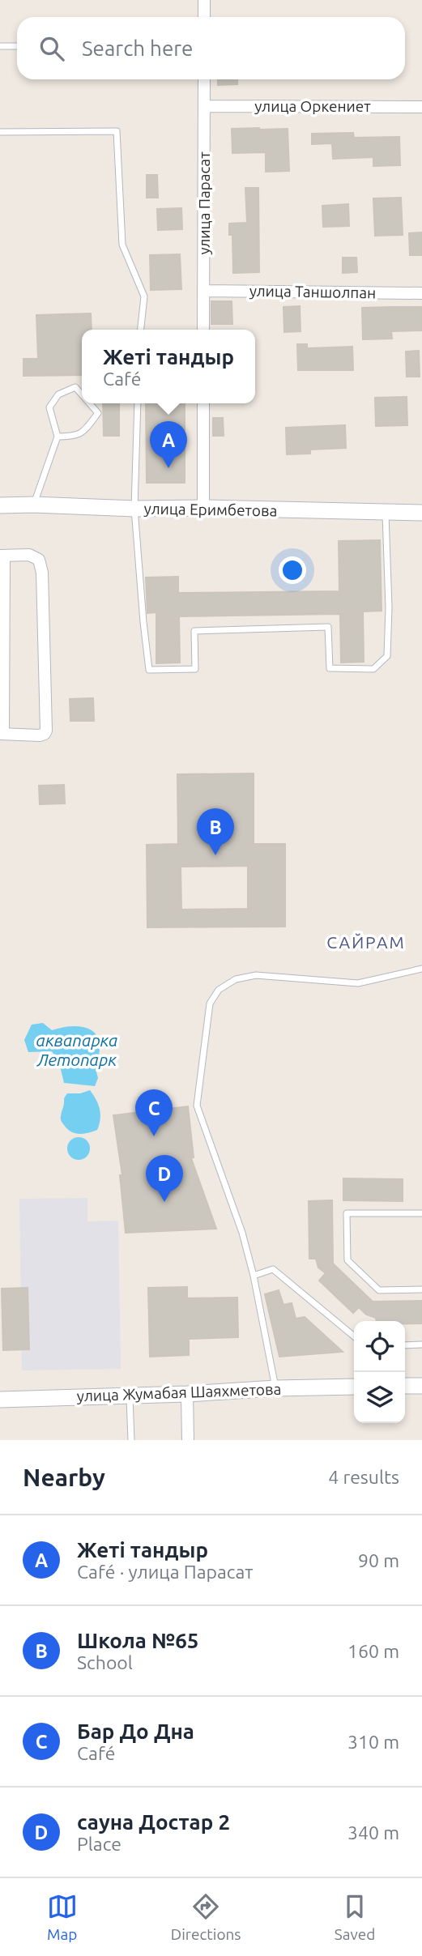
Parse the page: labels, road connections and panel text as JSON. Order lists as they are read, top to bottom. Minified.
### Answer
{"streets":{"main road":["улица Еримбетова","улица Жумабая Шаяхметова"],"street":["улица Оркениет","улица Парасат","улица Таншолпан"]},"crossings":[["улица Оркениет","улица Парасат"],["улица Парасат","улица Таншолпан"]],"districts":["САЙРАМ"],"water":["аквапарка Летопарк"],"page":{"search":"Search here","popup":["Жеті тандыр","Café"],"pins":["A","B","C","D"],"heading":["Nearby","4 results"],"list":[{"mark":"A","name":"Жеті тандыр","note":"Café · улица Парасат","value":"90 m"},{"mark":"B","name":"Школа №65","note":"School","value":"160 m"},{"mark":"C","name":"Бар До Дна","note":"Café","value":"310 m"},{"mark":"D","name":"сауна Достар 2","note":"Place","value":"340 m"}],"nav":["Map","Directions","Saved"]}}
